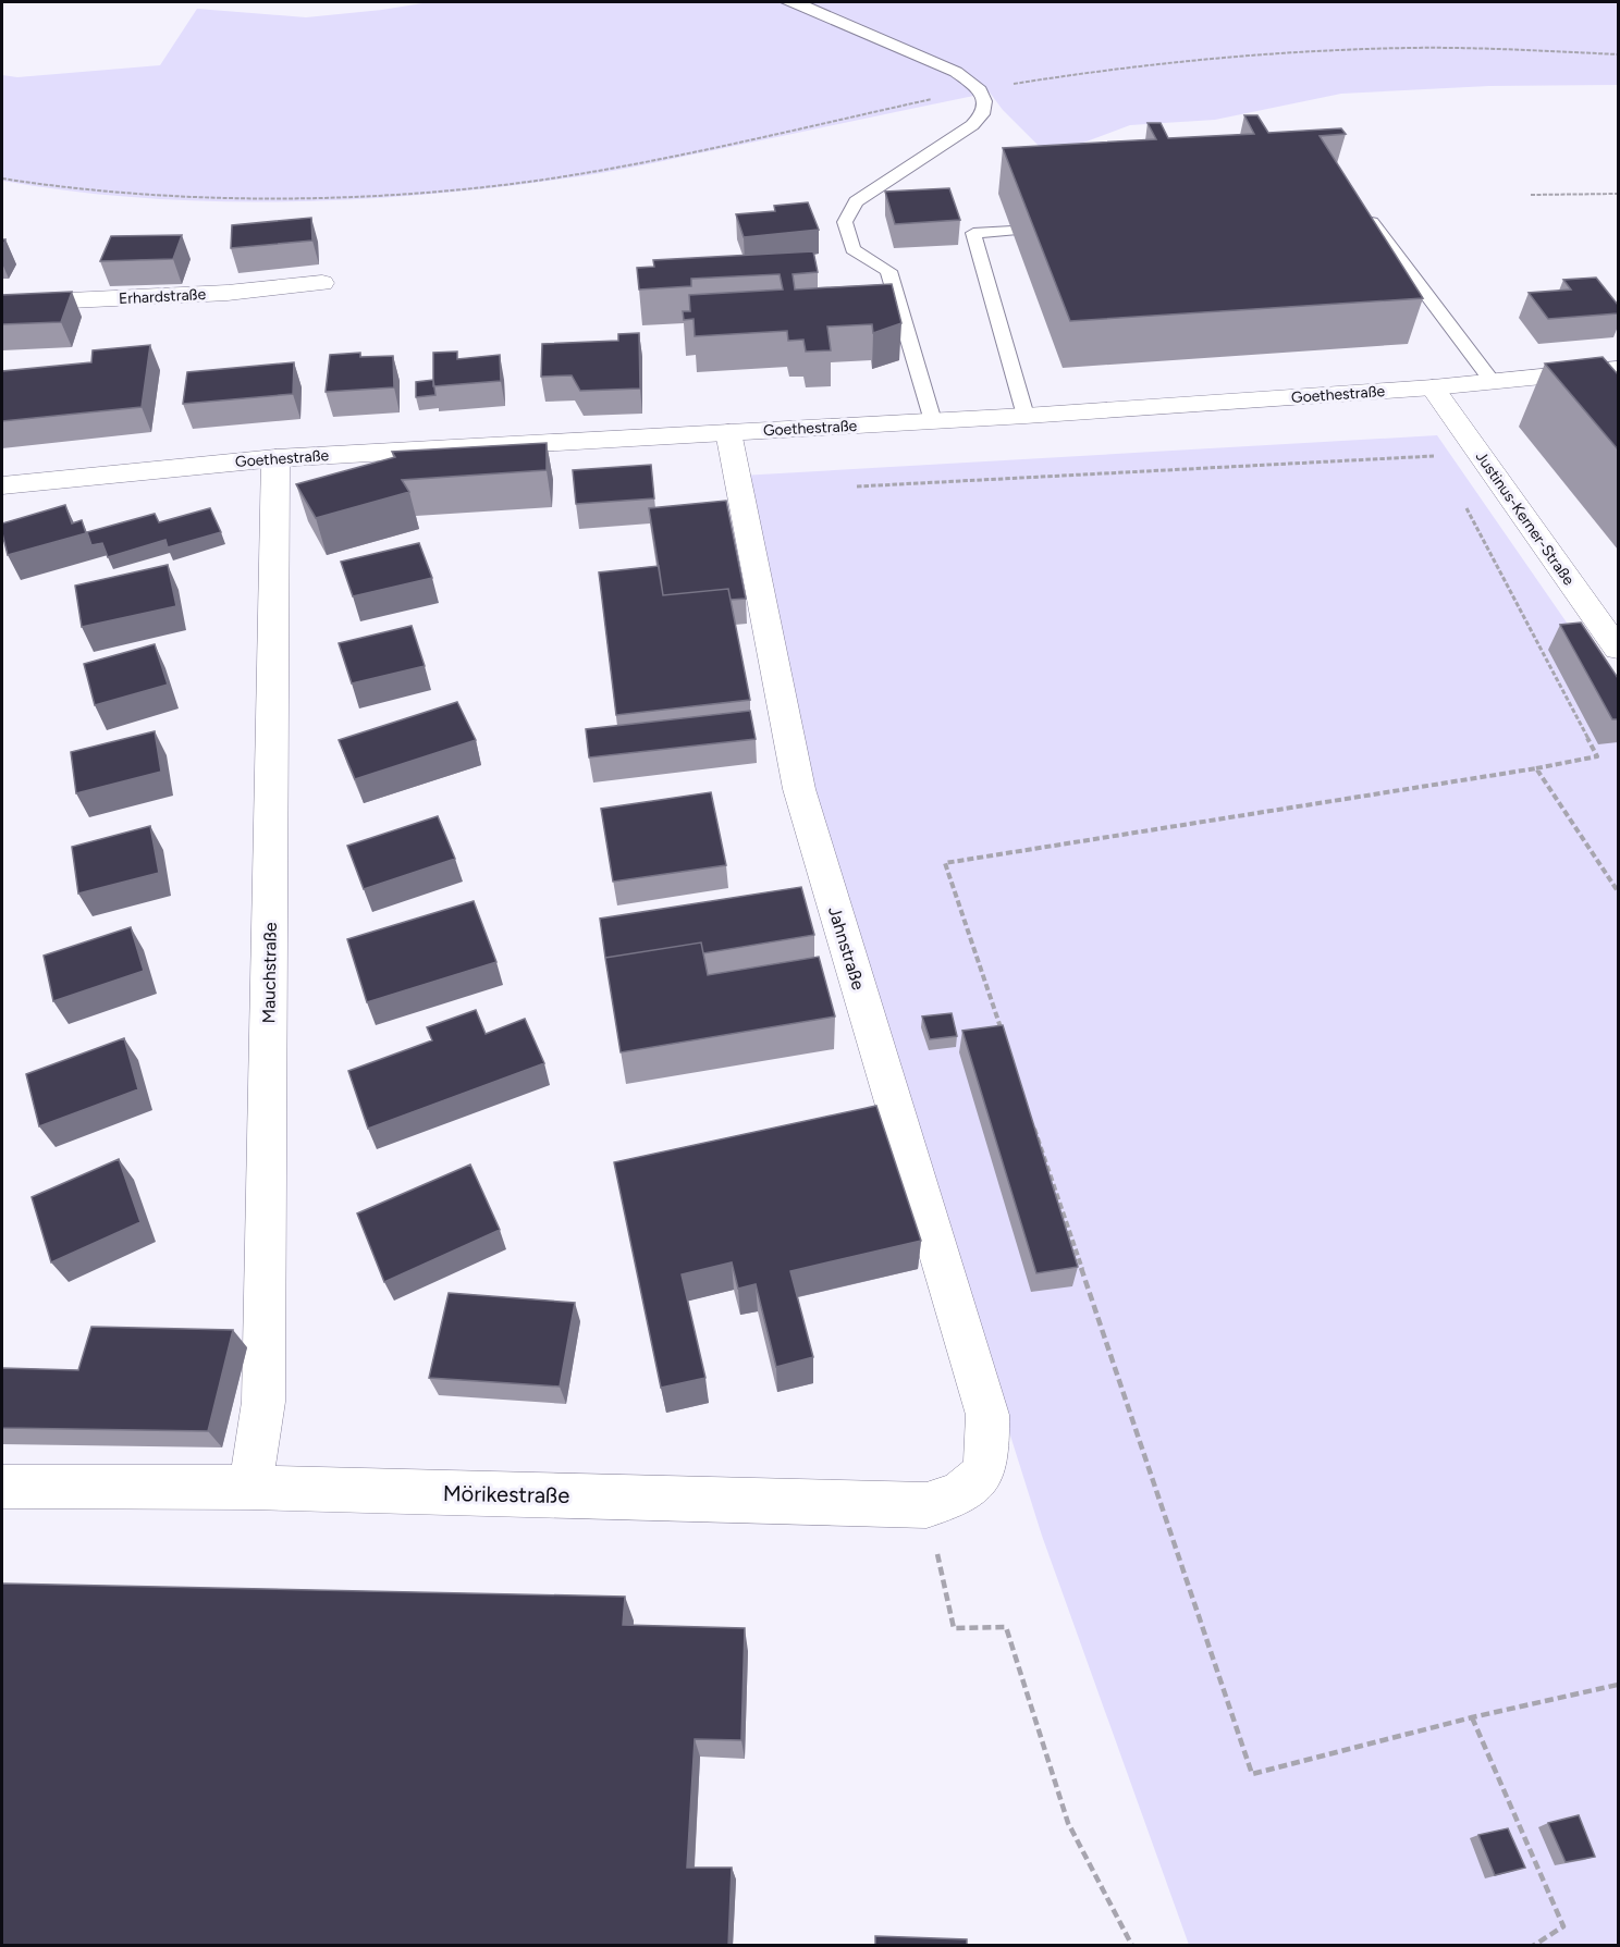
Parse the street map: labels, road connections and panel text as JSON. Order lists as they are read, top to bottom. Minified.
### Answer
{"streets":{"street":["Erhardstraße","Goethestraße","Justinus-Kerner-Straße","Jahnstraße","Mauchstraße","Mörikestraße"]},"crossings":[["Goethestraße","Justinus-Kerner-Straße"],["Goethestraße","Jahnstraße"],["Goethestraße","Mauchstraße"],["Jahnstraße","Mörikestraße"],["Mauchstraße","Mörikestraße"]]}
